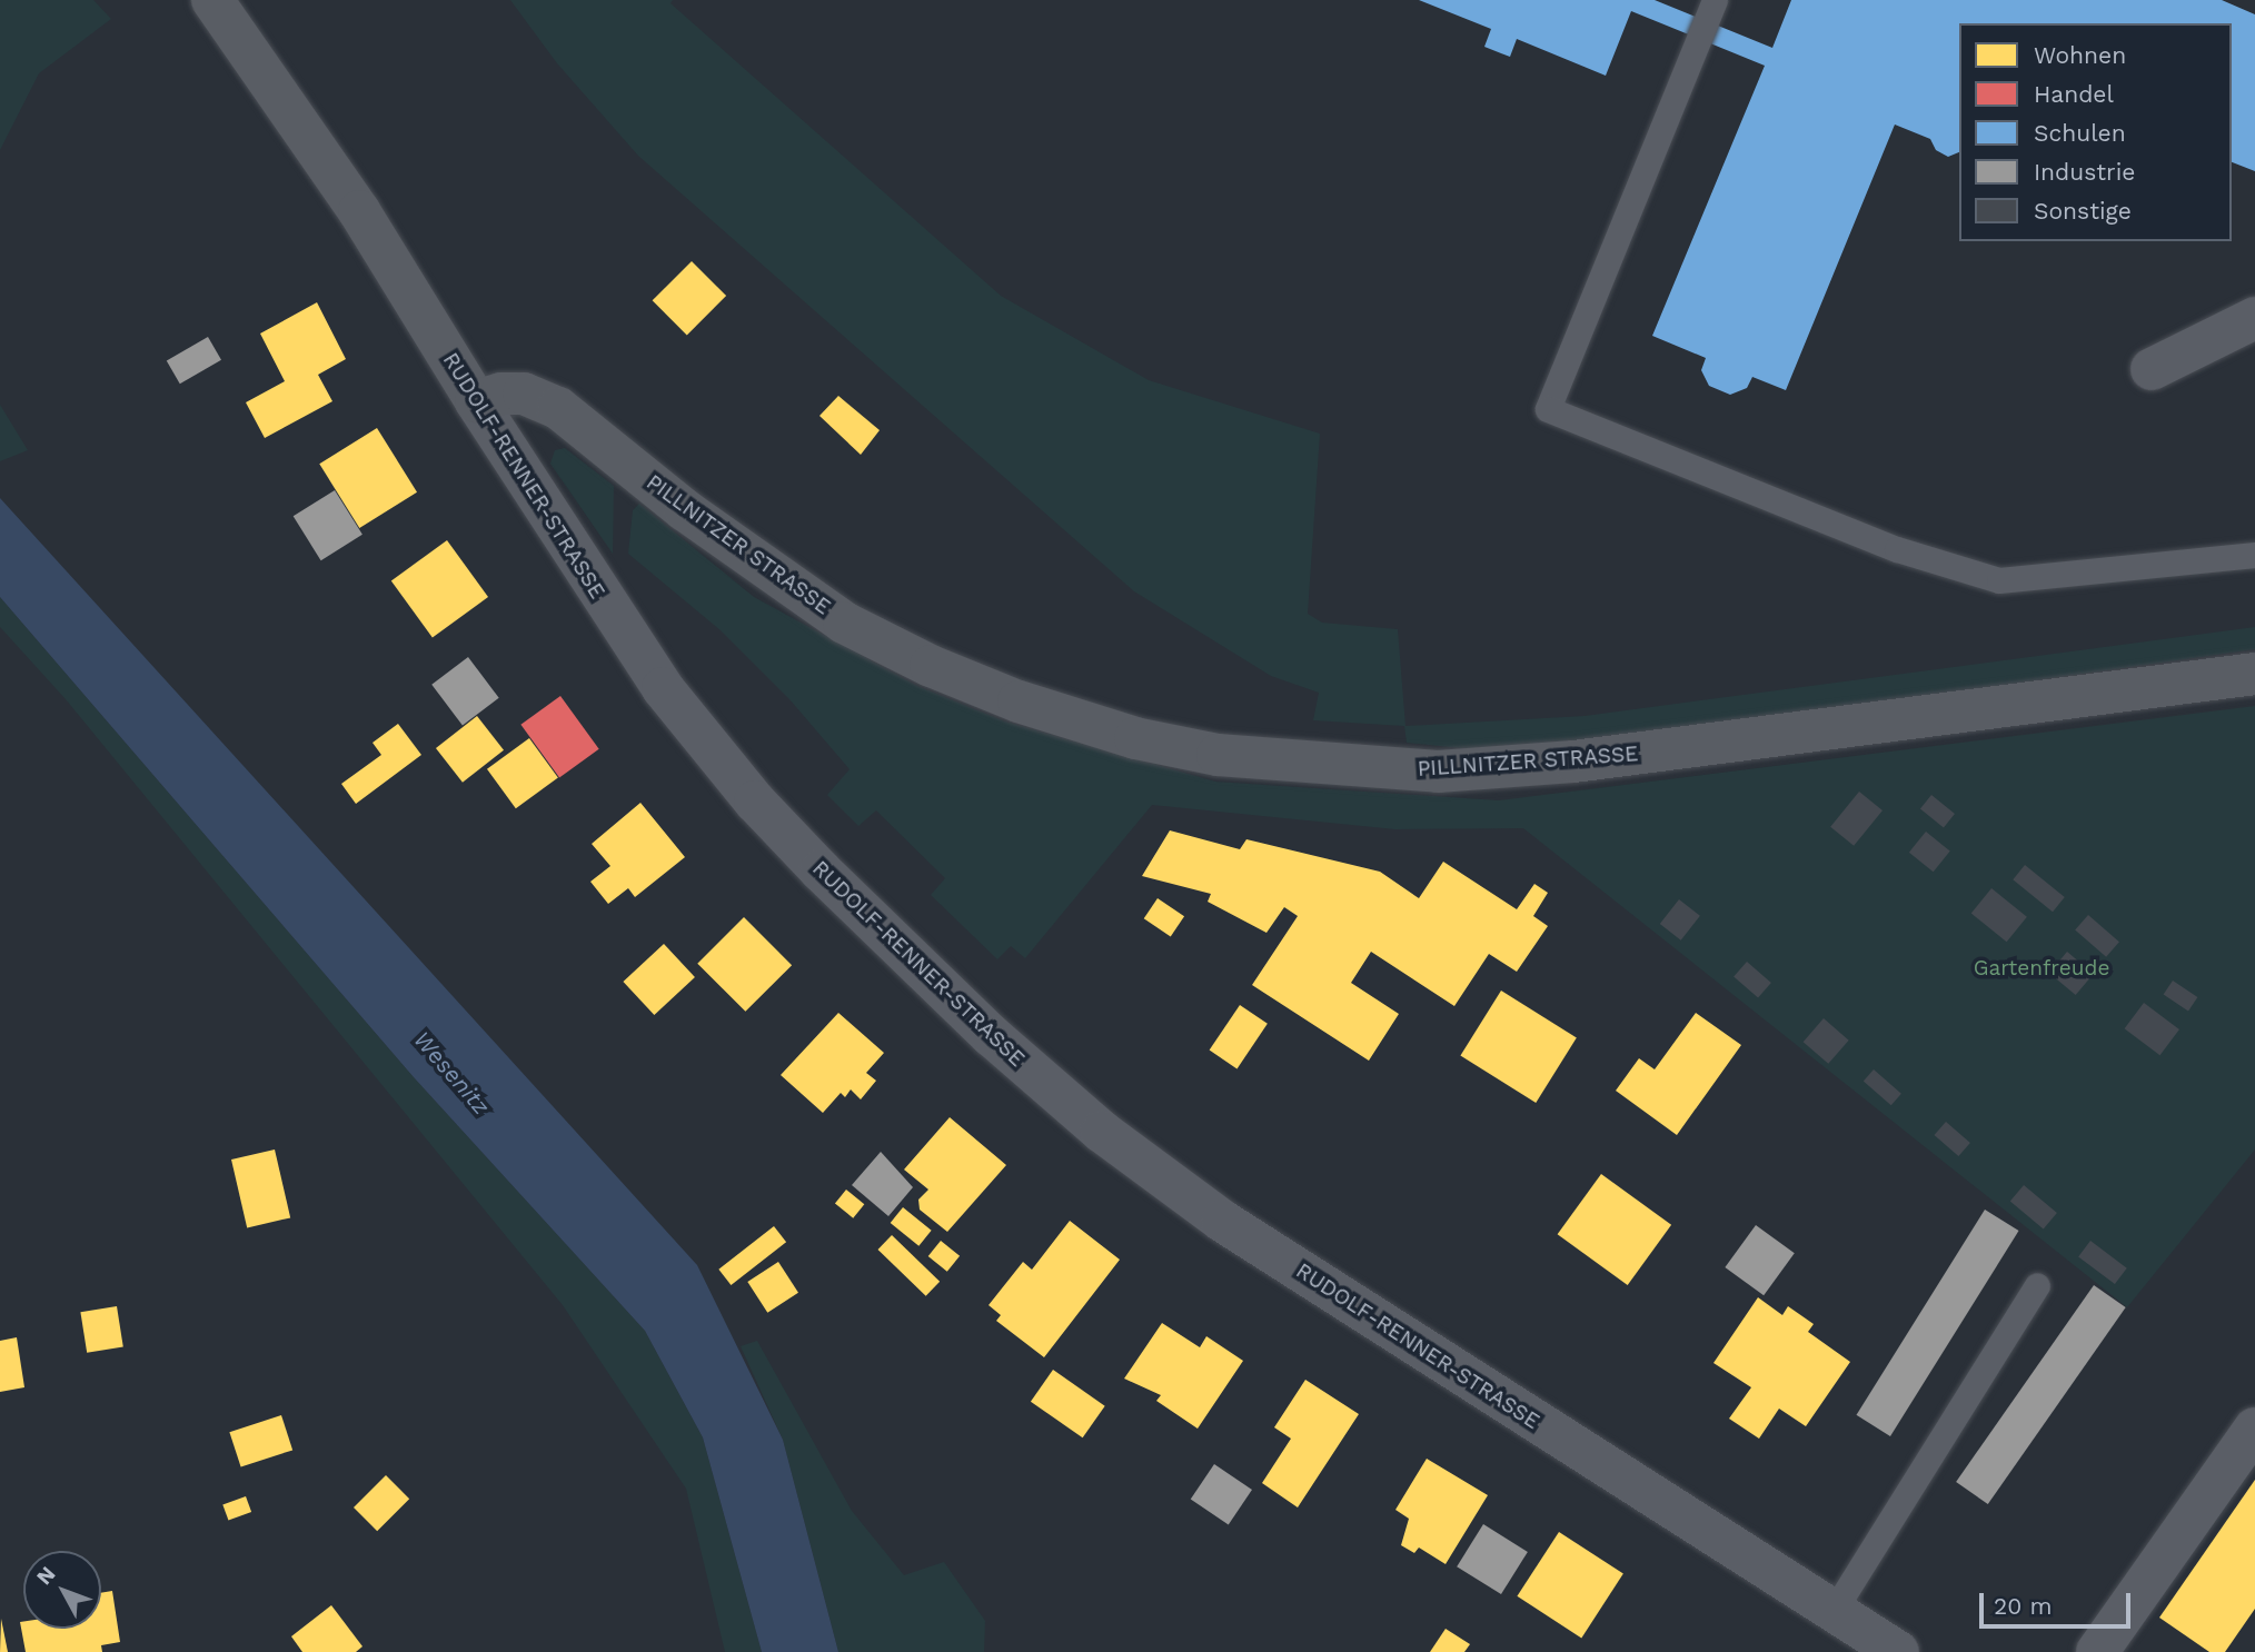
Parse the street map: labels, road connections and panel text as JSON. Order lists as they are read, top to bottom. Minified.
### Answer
{"streets":{"street":["RUDOLF-RENNER-STRASSE","PILLNITZER STRASSE"]},"crossings":[["RUDOLF-RENNER-STRASSE","PILLNITZER STRASSE"]],"water":["Wesenitz"],"parks":["Gartenfreude"],"legend":["Wohnen","Handel","Schulen","Industrie","Sonstige"],"scale_bar":"20 m","north":"top left"}
